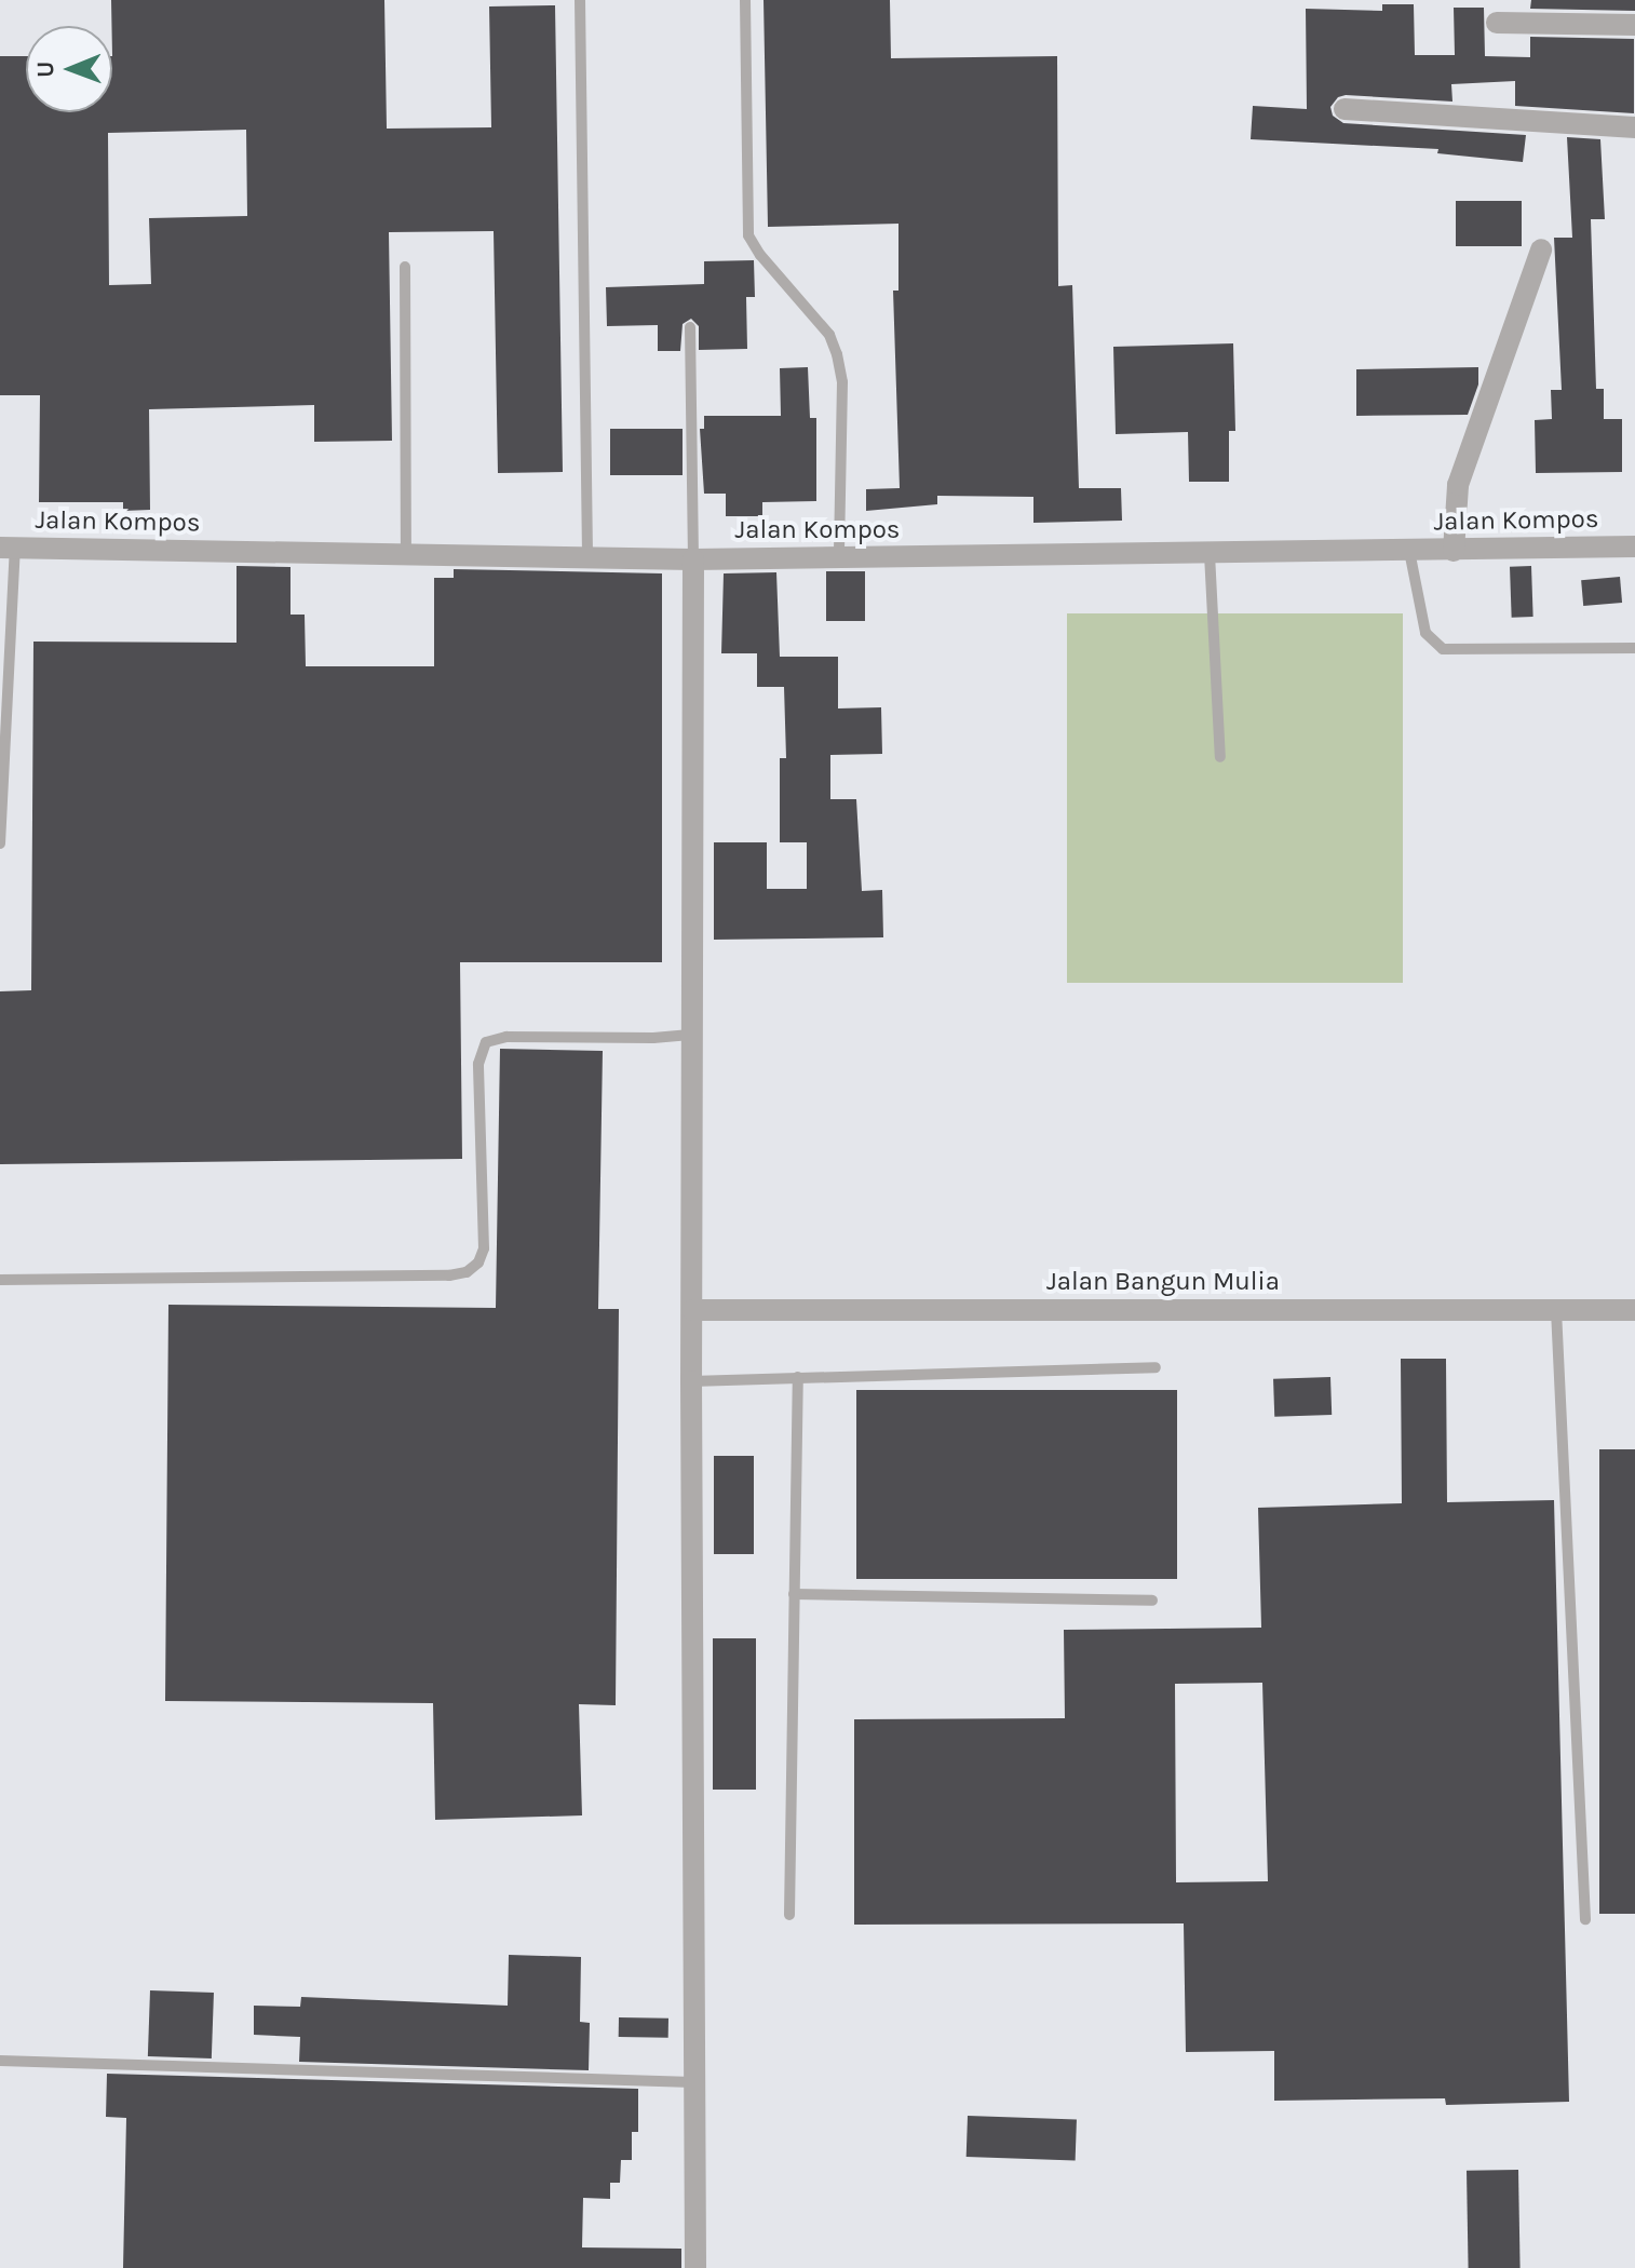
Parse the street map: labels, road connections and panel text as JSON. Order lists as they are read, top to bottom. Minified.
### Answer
{"streets":{"street":["Jalan Kompos","Jalan Bangun Mulia"]},"north":"left"}
